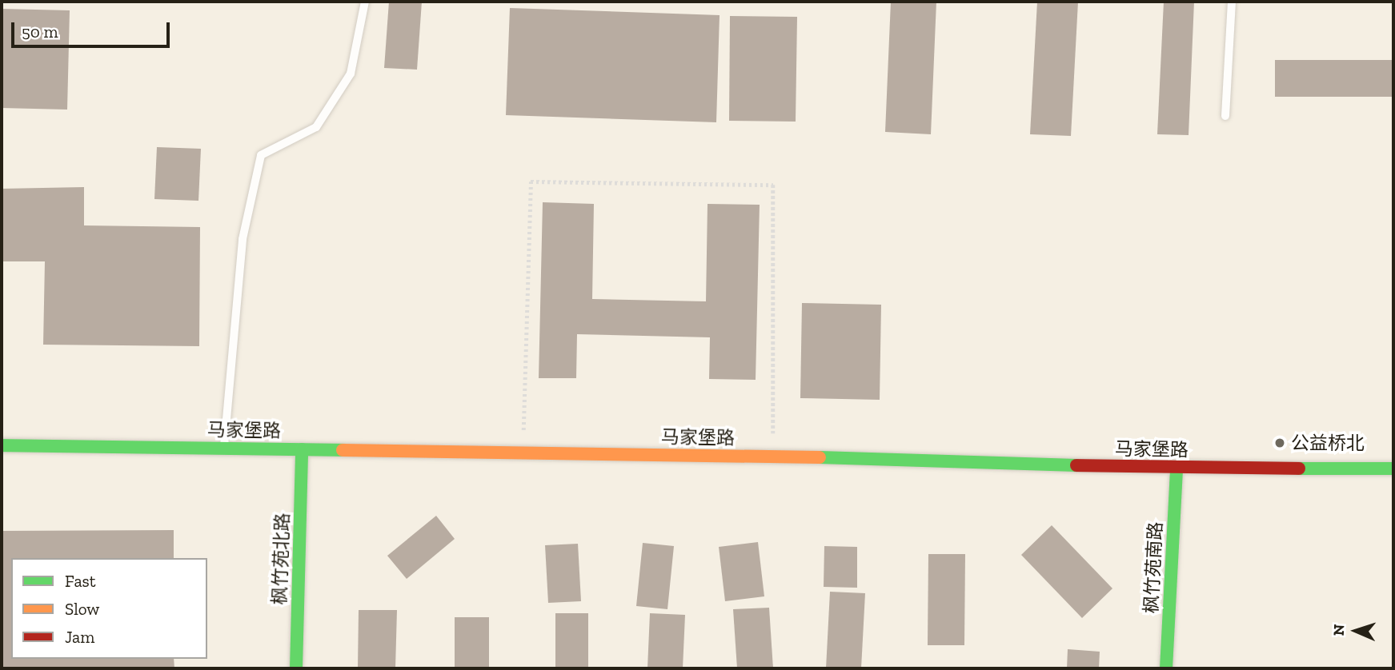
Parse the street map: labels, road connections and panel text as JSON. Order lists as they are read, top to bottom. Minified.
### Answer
{"streets":{"main road":["马家堡路","枫竹苑北路","枫竹苑南路"]},"crossings":[["马家堡路","枫竹苑北路"],["马家堡路","枫竹苑南路"]],"places":["公益桥北"],"legend":["Fast","Slow","Jam"],"scale_bar":"50 m","north":"left"}
